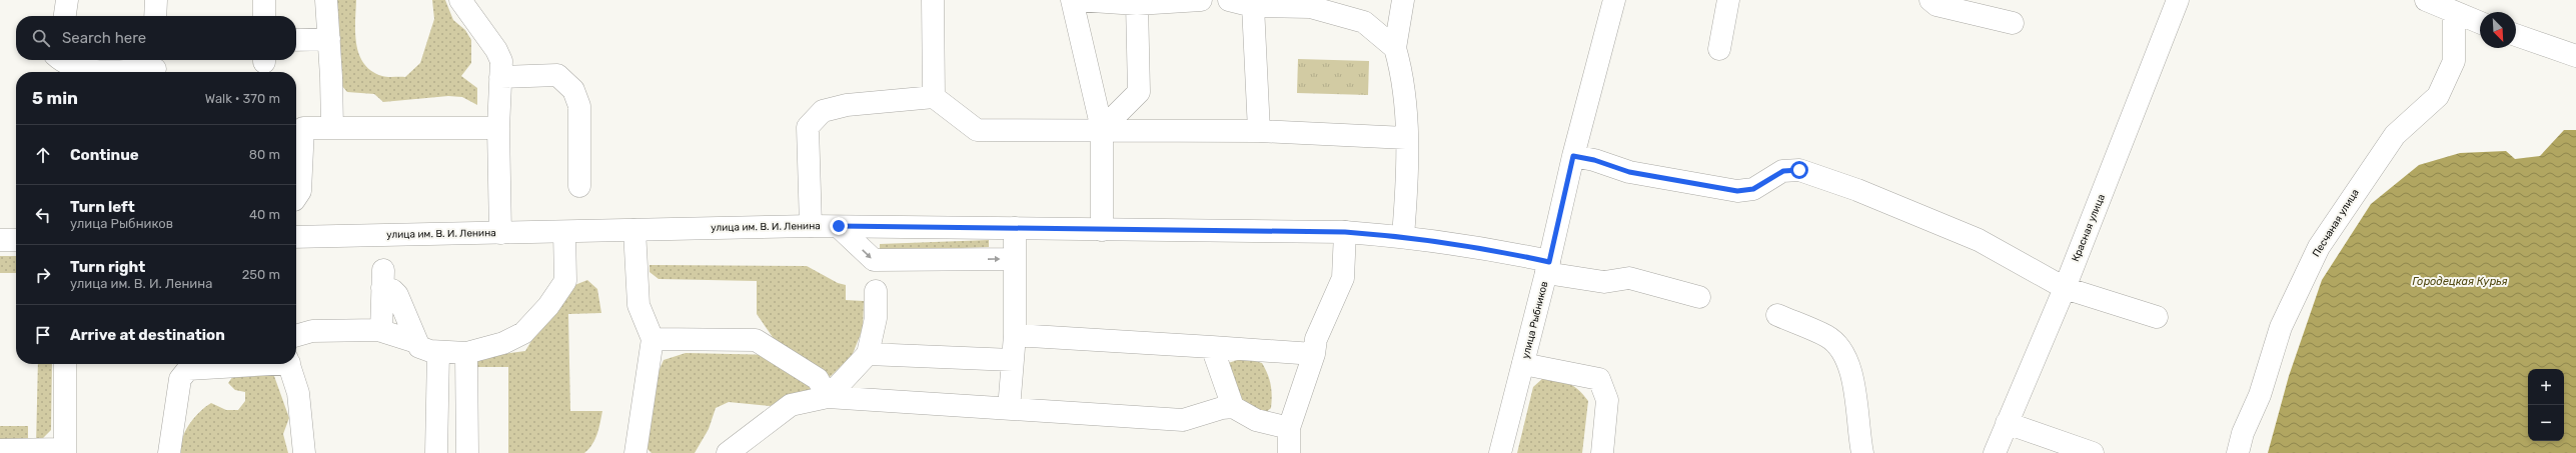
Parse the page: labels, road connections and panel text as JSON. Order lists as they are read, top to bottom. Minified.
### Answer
{"streets":{"main road":["Песчаная улица","улица им. В. И. Ленина","Красная улица","улица Рыбников"]},"crossings":[["улица им. В. И. Ленина","улица Рыбников"]],"water":["Городецкая Курья"],"north":"bottom right","page":{"search":"Search here","heading":["5 min","Walk · 370 m"],"list":[["Continue","80 m"],["Turn left","улица Рыбников","40 m"],["Turn right","улица им. В. И. Ленина","250 m"],"Arrive at destination"],"map_buttons":["+","−"]}}
